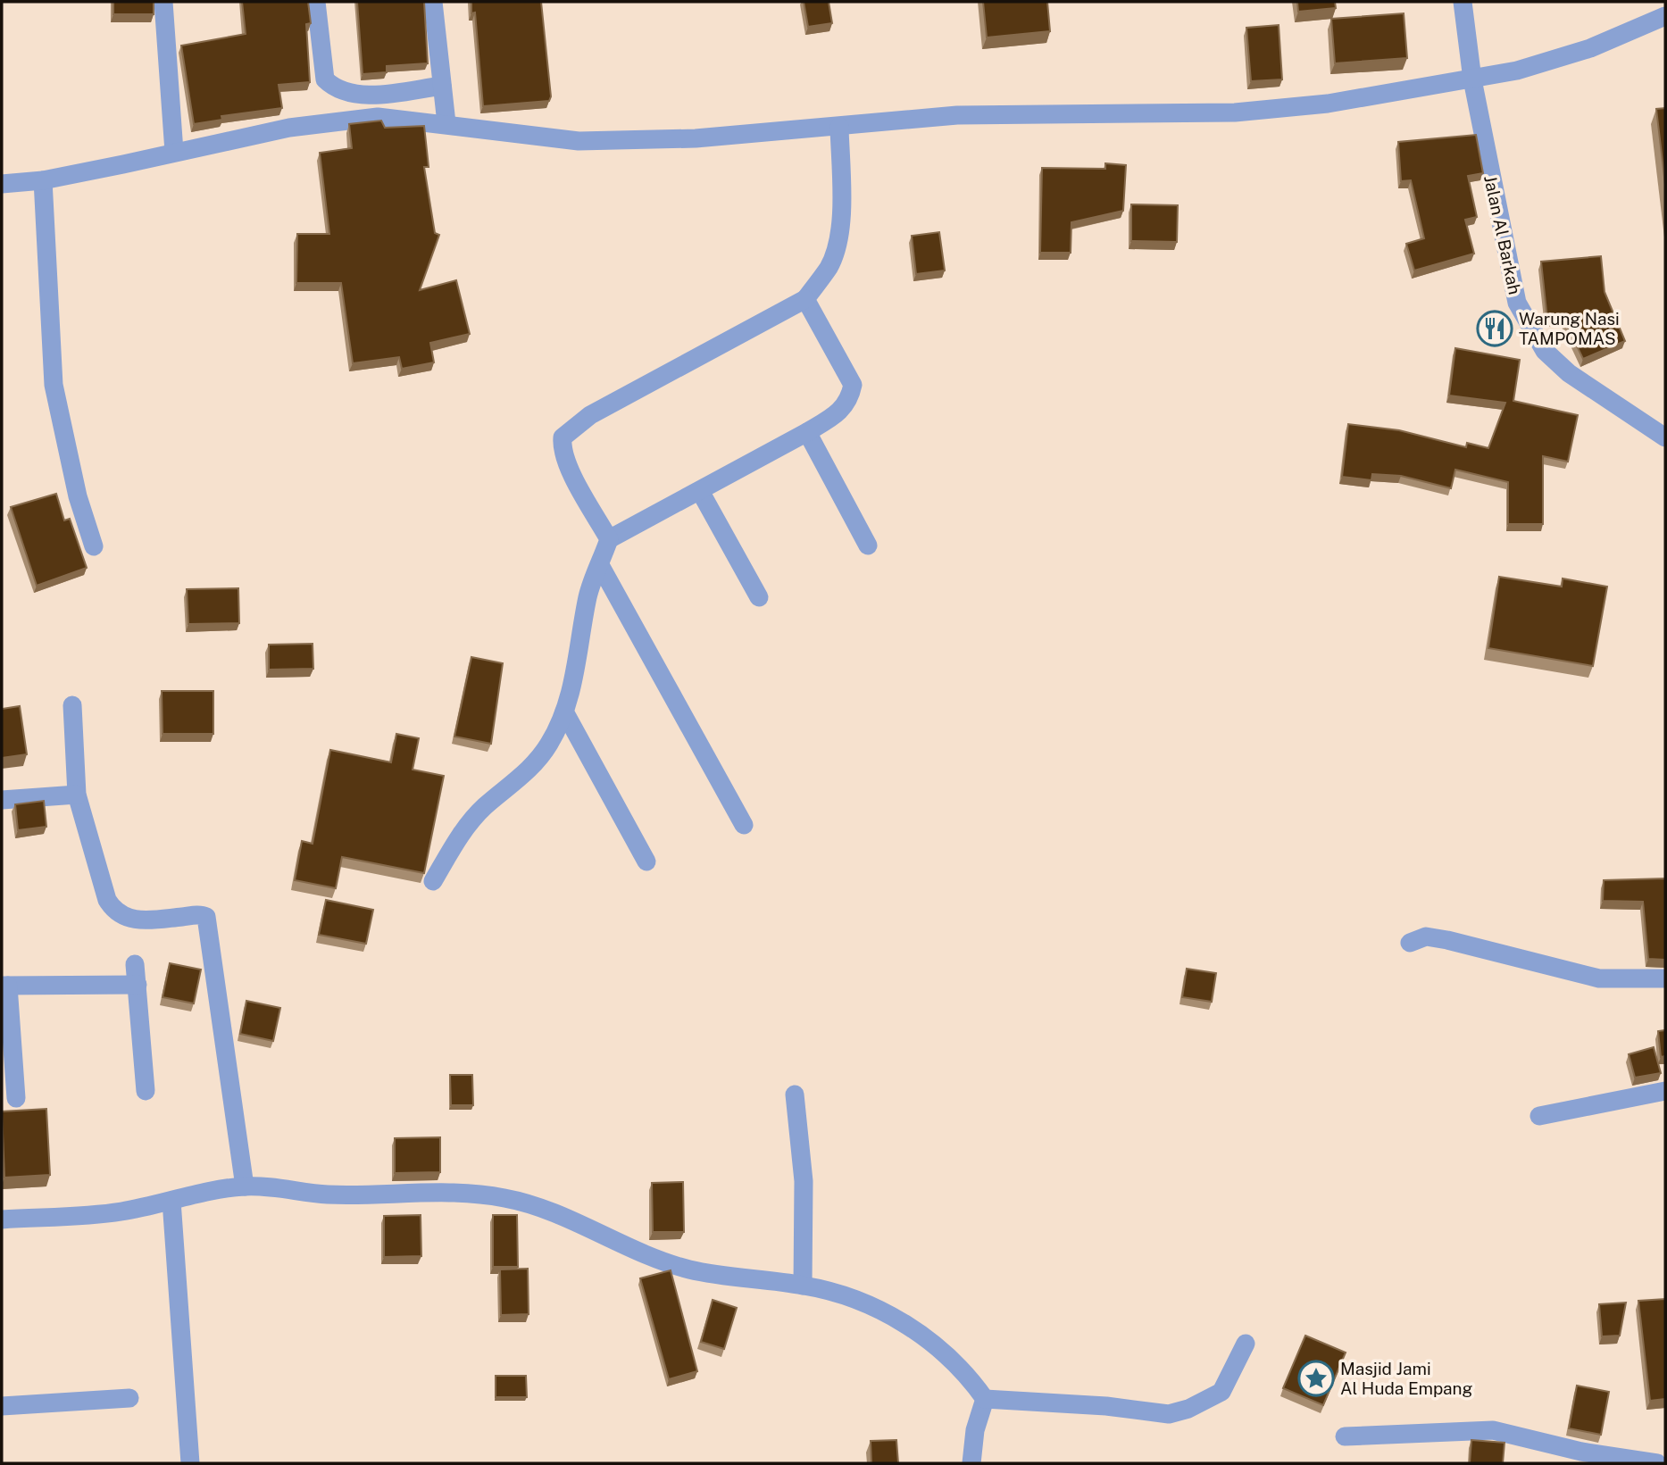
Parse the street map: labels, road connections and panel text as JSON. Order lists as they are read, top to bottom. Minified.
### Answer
{"streets":{"street":["Jalan Al Barkah"]},"places":{"restaurant":["Warung Nasi TAMPOMAS"],"place":["Masjid Jami Al Huda Empang"]}}
